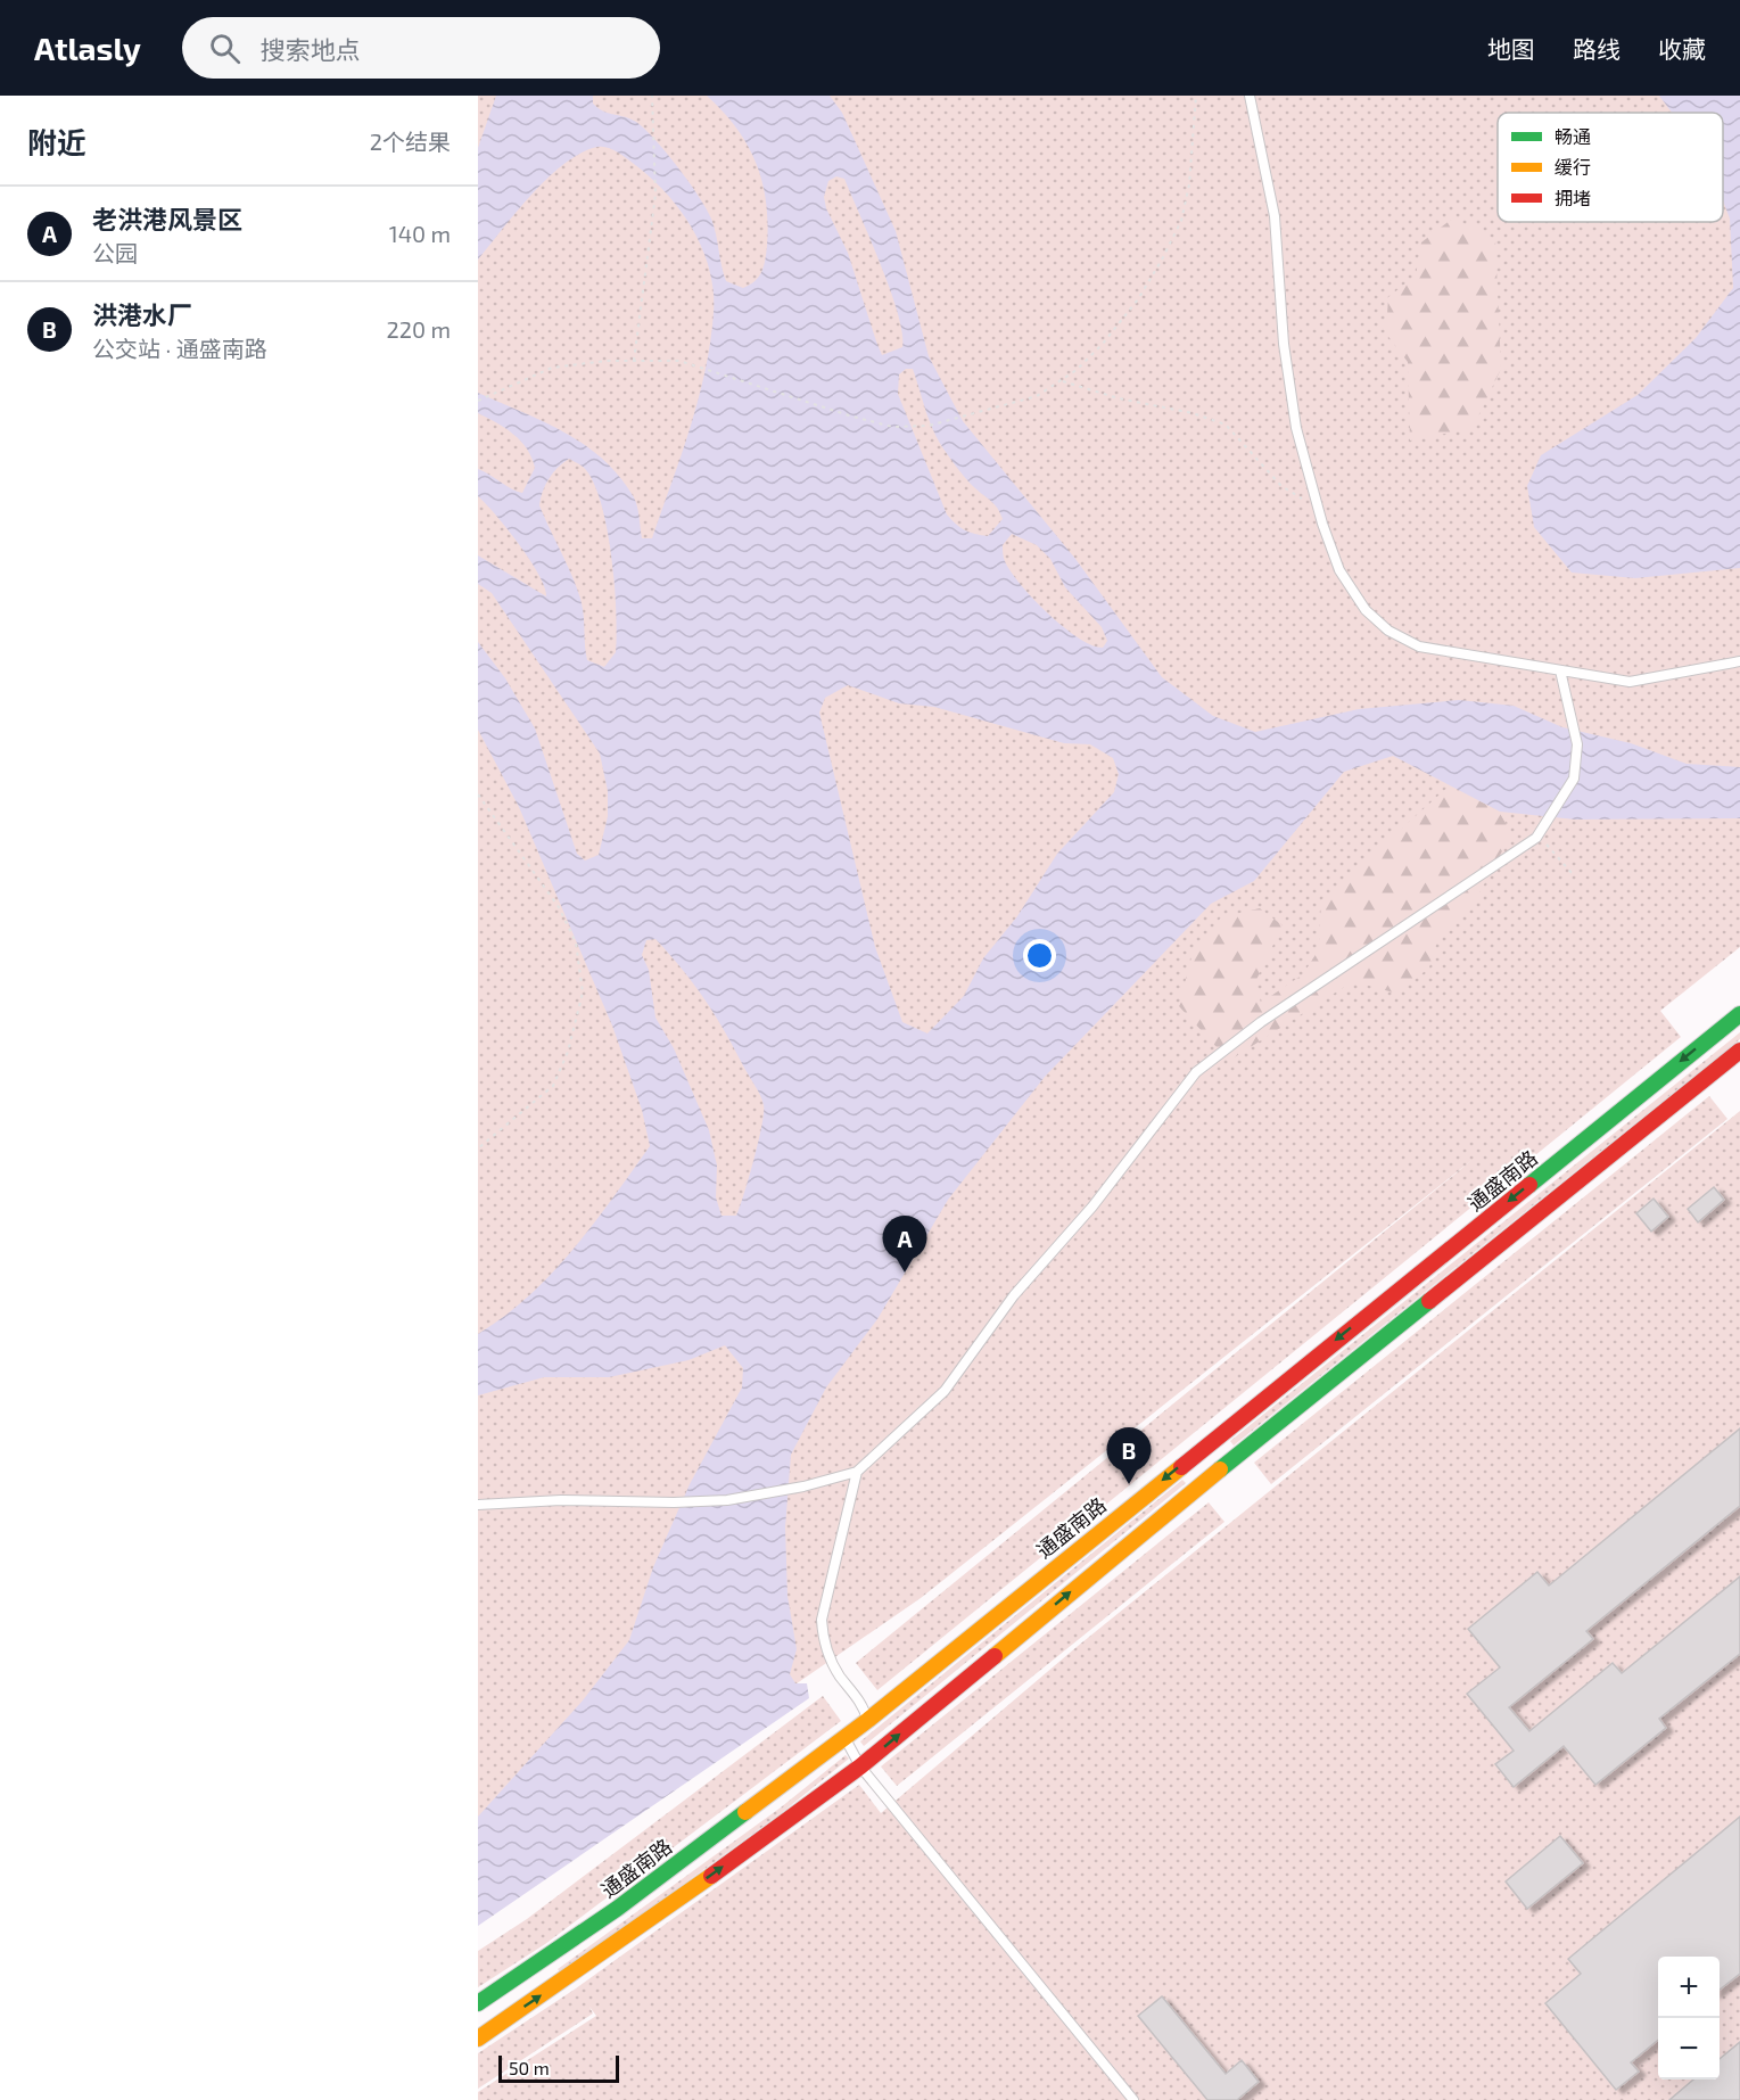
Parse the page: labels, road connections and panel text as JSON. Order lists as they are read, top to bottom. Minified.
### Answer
{"streets":{"main road":["通盛南路"]},"legend":["畅通","缓行","拥堵"],"scale_bar":"50 m","page":{"header":"Atlasly","search":"搜索地点","nav":["地图","路线","收藏"],"heading":["附近","2个结果"],"list":[{"mark":"A","name":"老洪港风景区","note":"公园","value":"140 m"},{"mark":"B","name":"洪港水厂","note":"公交站 · 通盛南路","value":"220 m"}],"pins":["A","B"],"map_buttons":["+","−"],"scale":"50 m"}}
